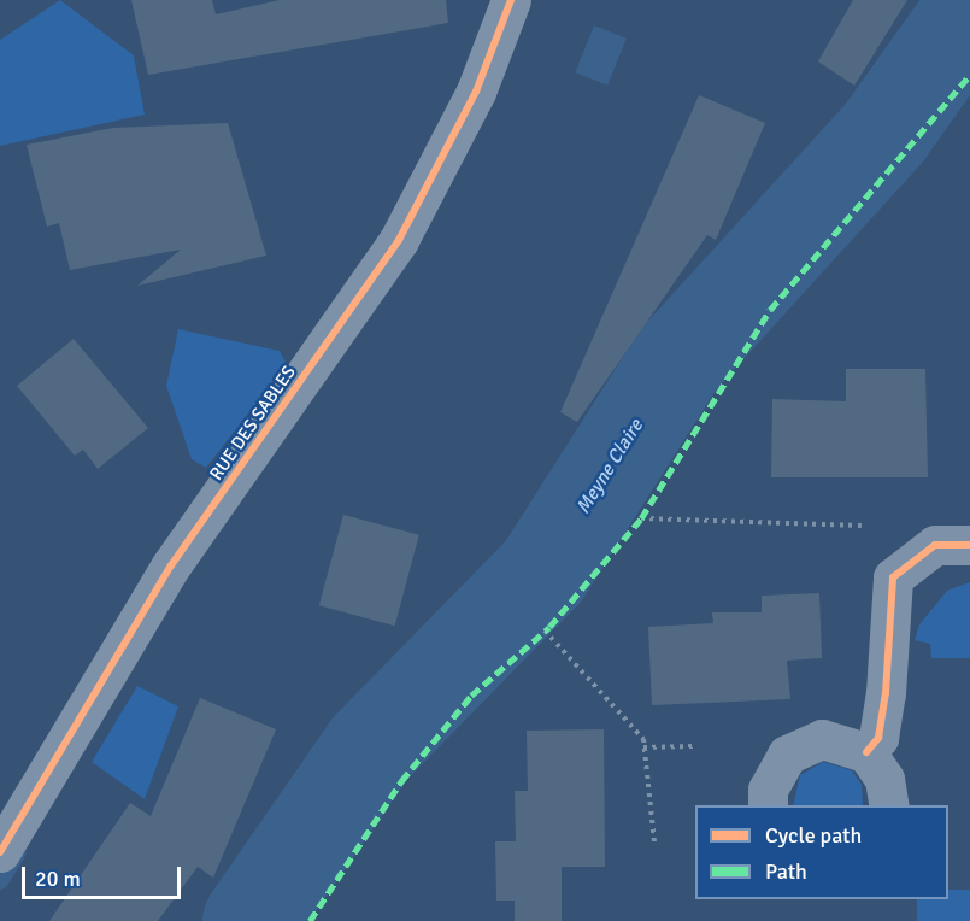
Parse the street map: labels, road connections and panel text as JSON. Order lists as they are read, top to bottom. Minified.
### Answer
{"streets":{"street":["RUE DES SABLES"]},"water":["Meyne Claire"],"legend":["Cycle path","Path"],"scale_bar":"20 m"}
